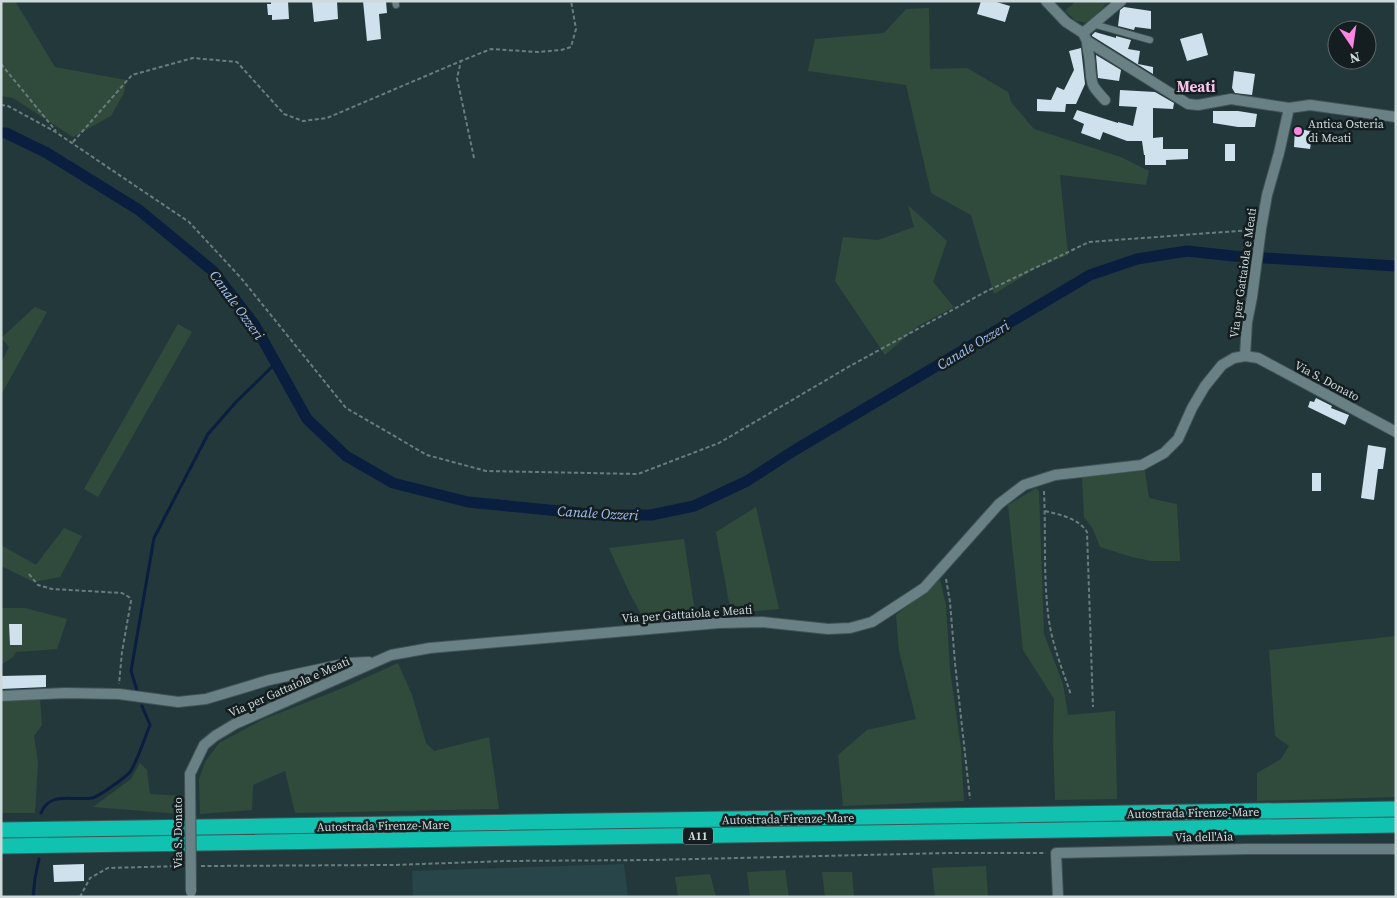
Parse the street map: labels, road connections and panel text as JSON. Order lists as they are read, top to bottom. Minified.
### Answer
{"streets":{"highway":["Autostrada Firenze-Mare","A11"],"street":["Via per Gattaiola e Meati","Via S. Donato","Via dell'Aia"]},"crossings":[["Via per Gattaiola e Meati","Via S. Donato"]],"districts":["Meati"],"water":["Canale Ozzeri"],"places":["Antica Osteria di Meati"],"north":"bottom"}
